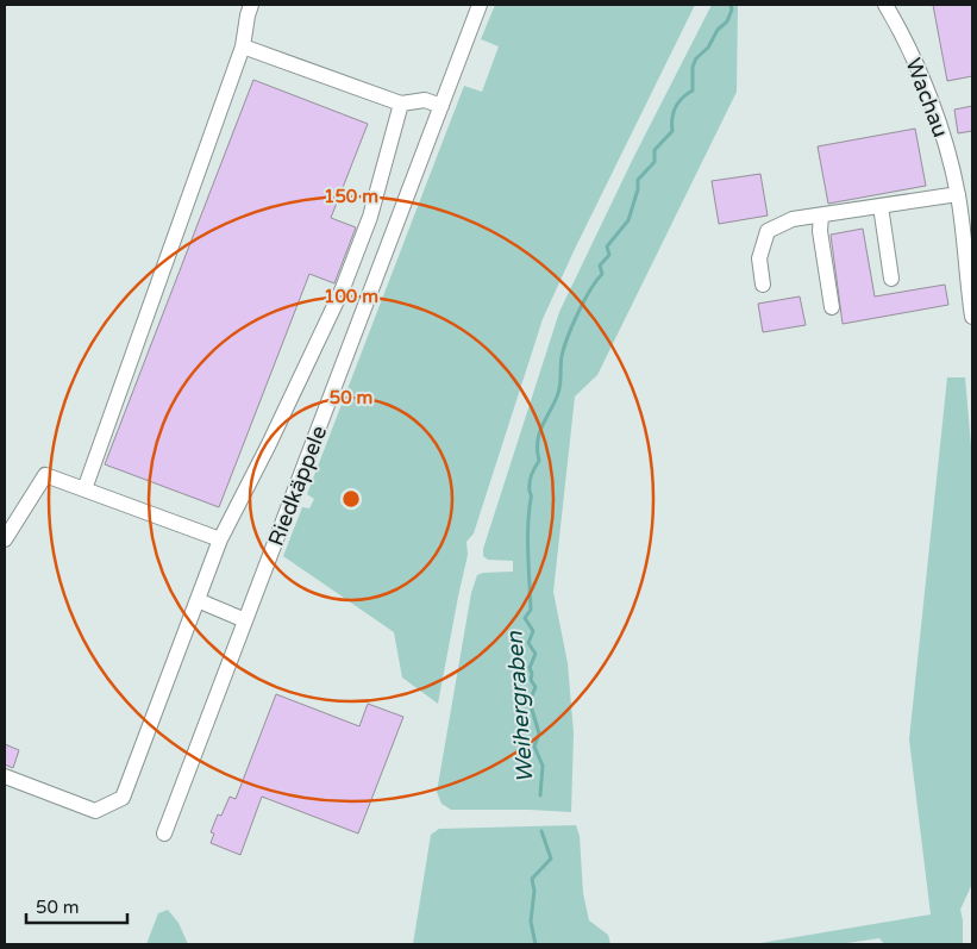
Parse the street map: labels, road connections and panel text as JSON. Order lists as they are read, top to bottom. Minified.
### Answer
{"streets":{"street":["Wachau","Riedkäppele"]},"water":["Weihergraben"],"scale_bar":"50 m","rings":["150 m","100 m","50 m"]}
